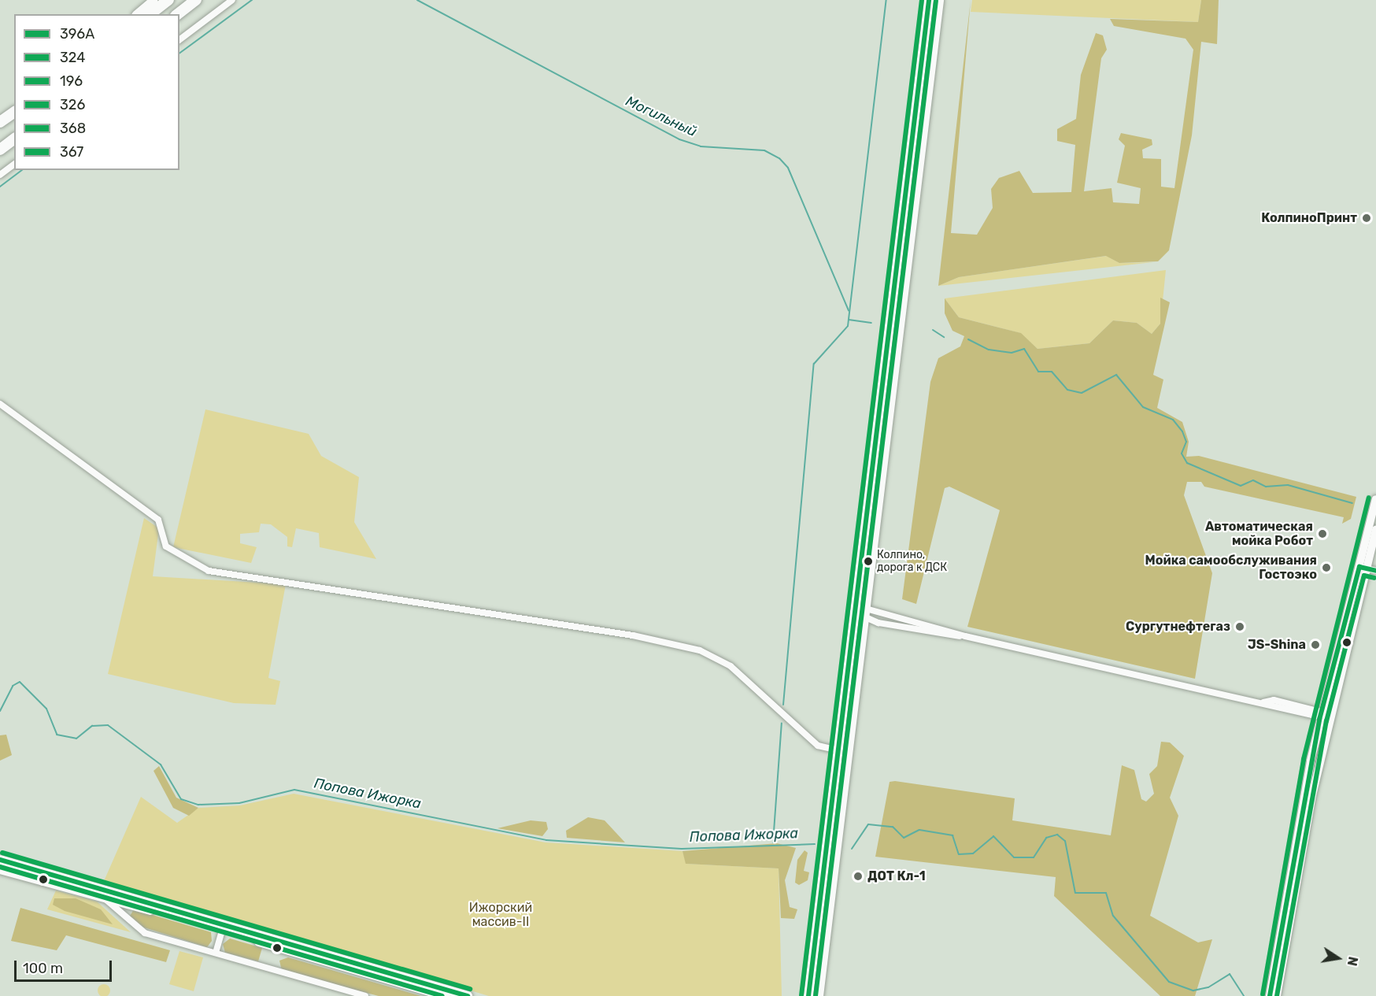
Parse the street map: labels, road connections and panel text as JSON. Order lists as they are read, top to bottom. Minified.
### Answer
{"water":["Могильный","Попова Ижорка"],"parks":["Ижорский массив-II"],"places":["КолпиноПринт","Автоматическая мойка Робот","Колпино, дорога к ДСК","Мойка самообслуживания Гостоэко","Сургутнефтегаз","JS-Shina","ДОТ Кл-1"],"lines":["transit line 396А","transit line 196","transit line 324","transit line 326","transit line 368","transit line 367"],"legend":["396А","324","196","326","368","367"],"scale_bar":"100 m","north":"right"}
